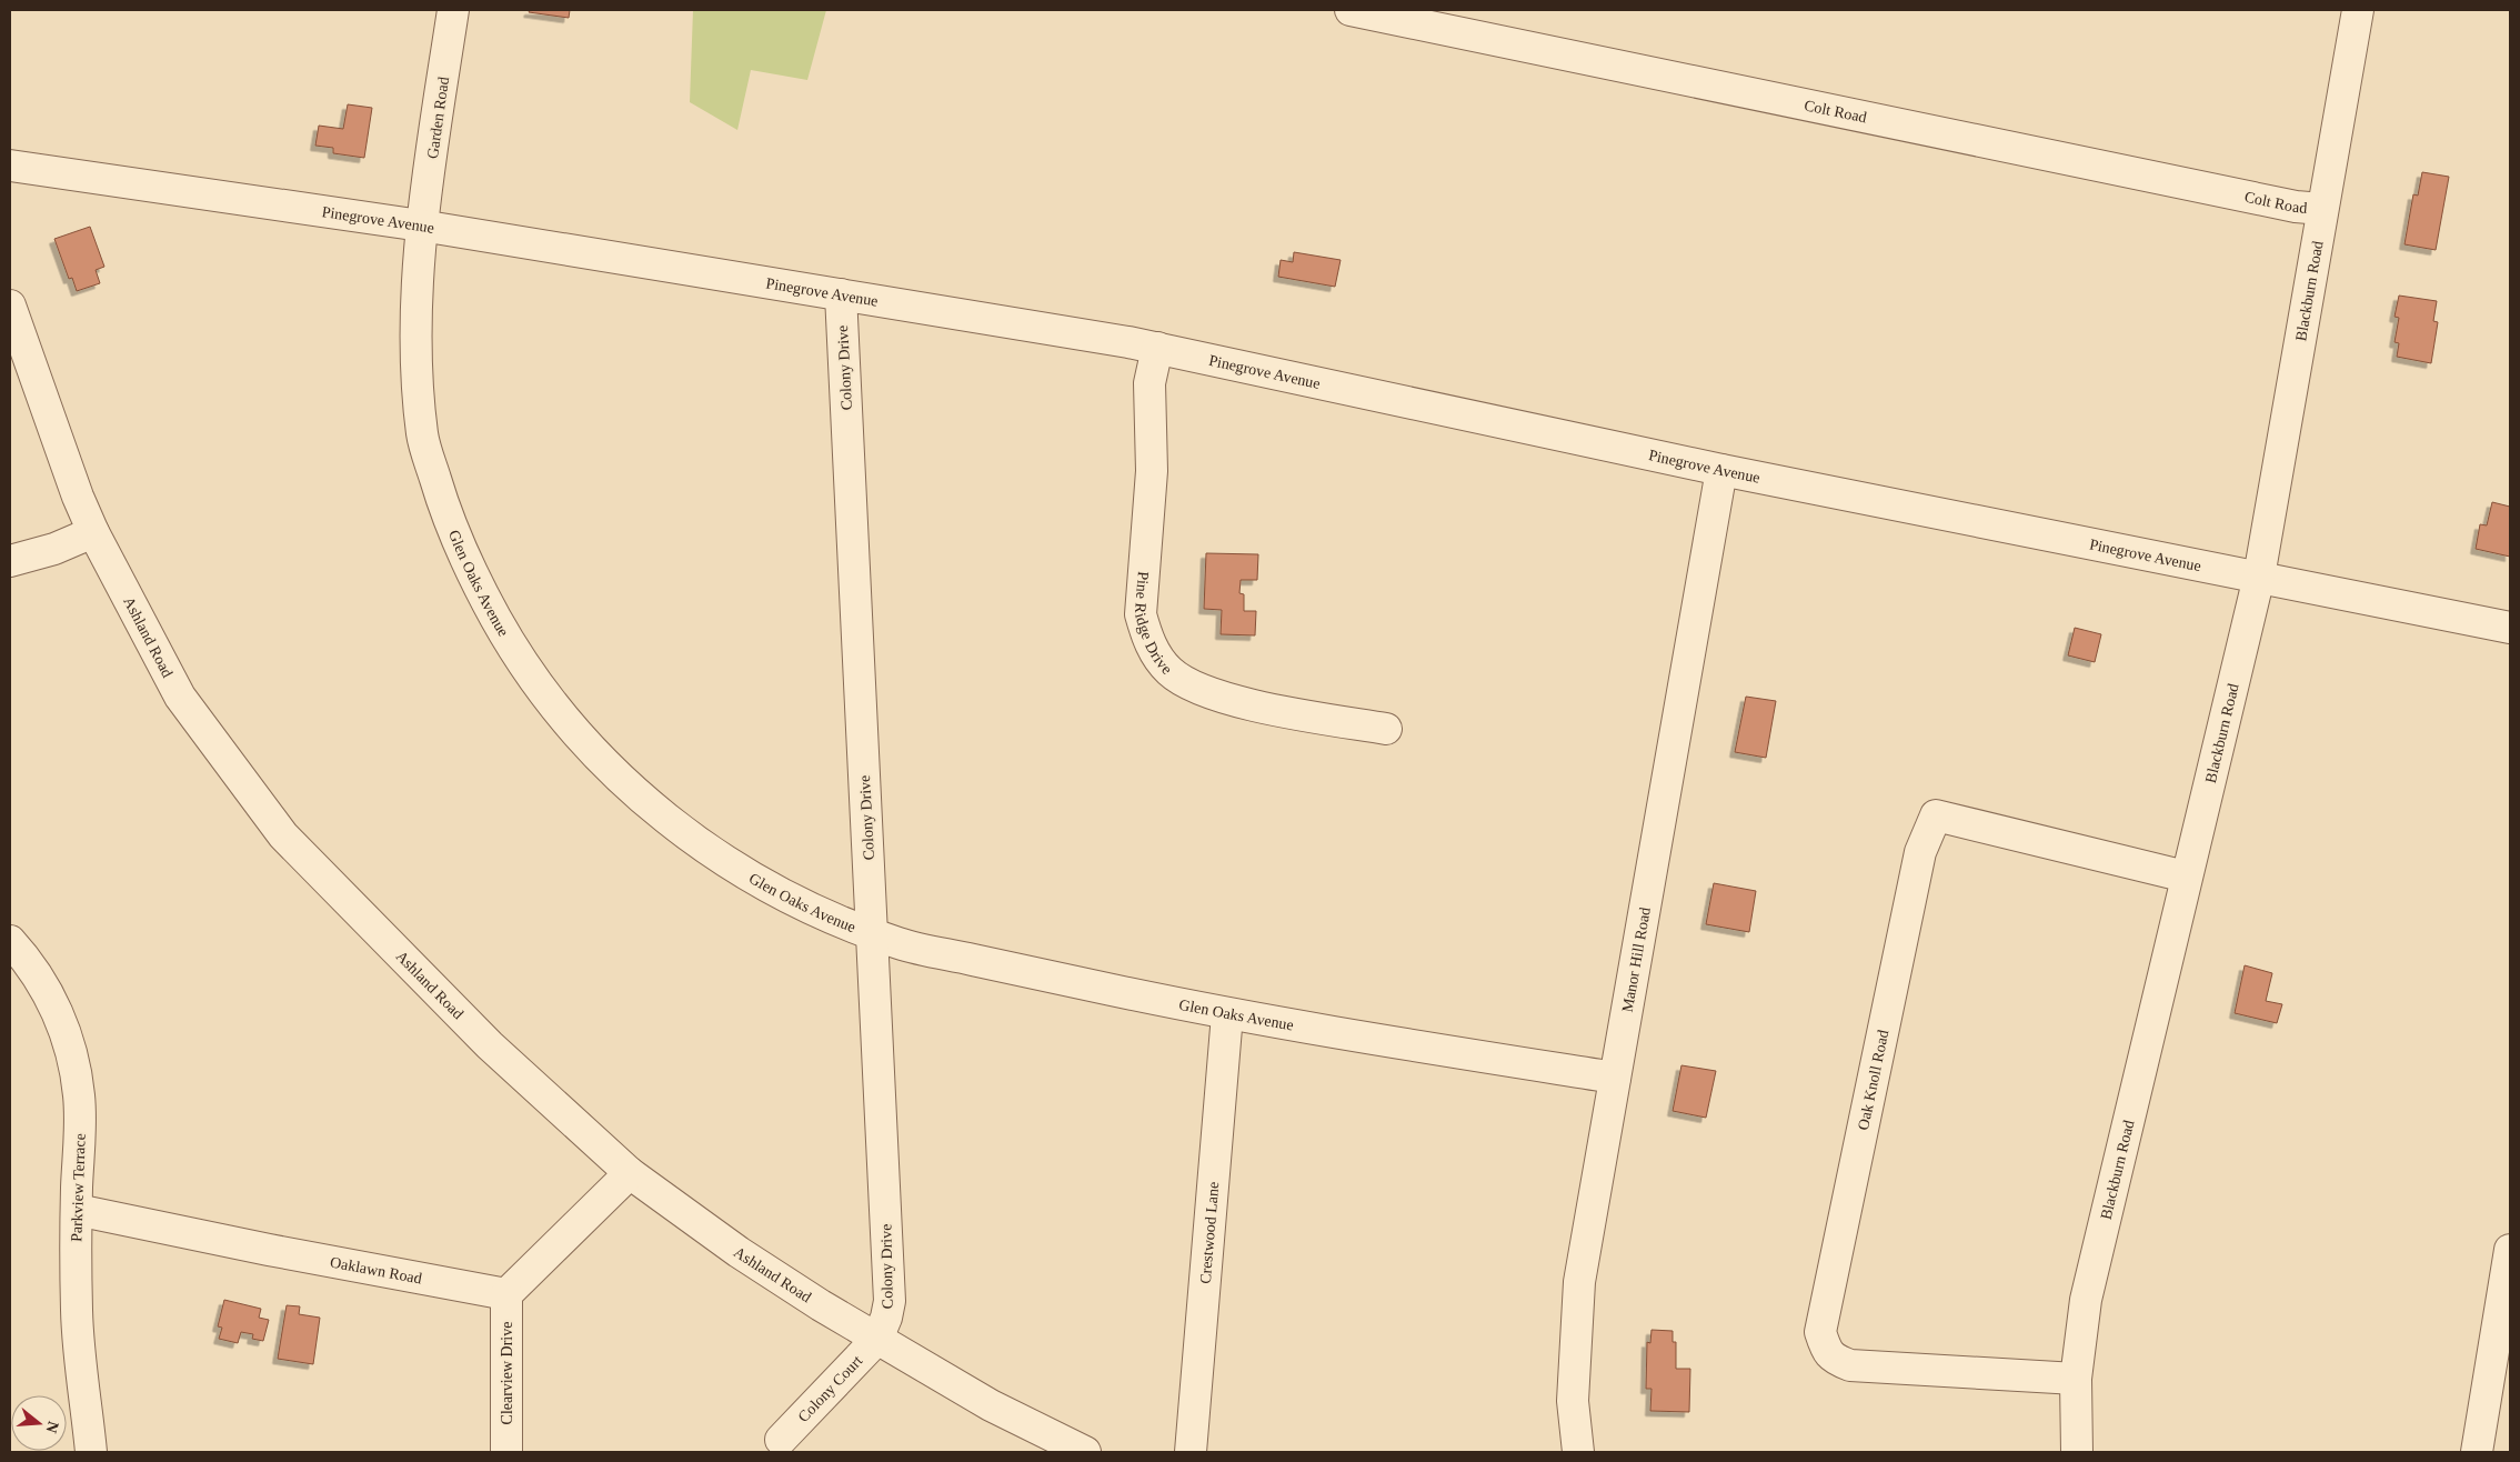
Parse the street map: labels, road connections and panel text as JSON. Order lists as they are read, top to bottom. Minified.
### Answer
{"streets":{"street":["Colt Road","Garden Road","Pinegrove Avenue","Blackburn Road","Colony Drive","Glen Oaks Avenue","Pine Ridge Drive","Ashland Road","Manor Hill Road","Oak Knoll Road","Parkview Terrace","Crestwood Lane","Oaklawn Road","Clearview Drive","Colony Court"]},"crossings":[["Colt Road","Blackburn Road"],["Garden Road","Pinegrove Avenue"],["Garden Road","Glen Oaks Avenue"],["Pinegrove Avenue","Blackburn Road"],["Pinegrove Avenue","Colony Drive"],["Pinegrove Avenue","Glen Oaks Avenue"],["Pinegrove Avenue","Pine Ridge Drive"],["Pinegrove Avenue","Manor Hill Road"],["Blackburn Road","Oak Knoll Road"],["Colony Drive","Glen Oaks Avenue"],["Colony Drive","Ashland Road"],["Colony Drive","Colony Court"],["Glen Oaks Avenue","Manor Hill Road"],["Glen Oaks Avenue","Crestwood Lane"],["Ashland Road","Colony Court"],["Parkview Terrace","Oaklawn Road"],["Oaklawn Road","Clearview Drive"]],"north":"right"}
